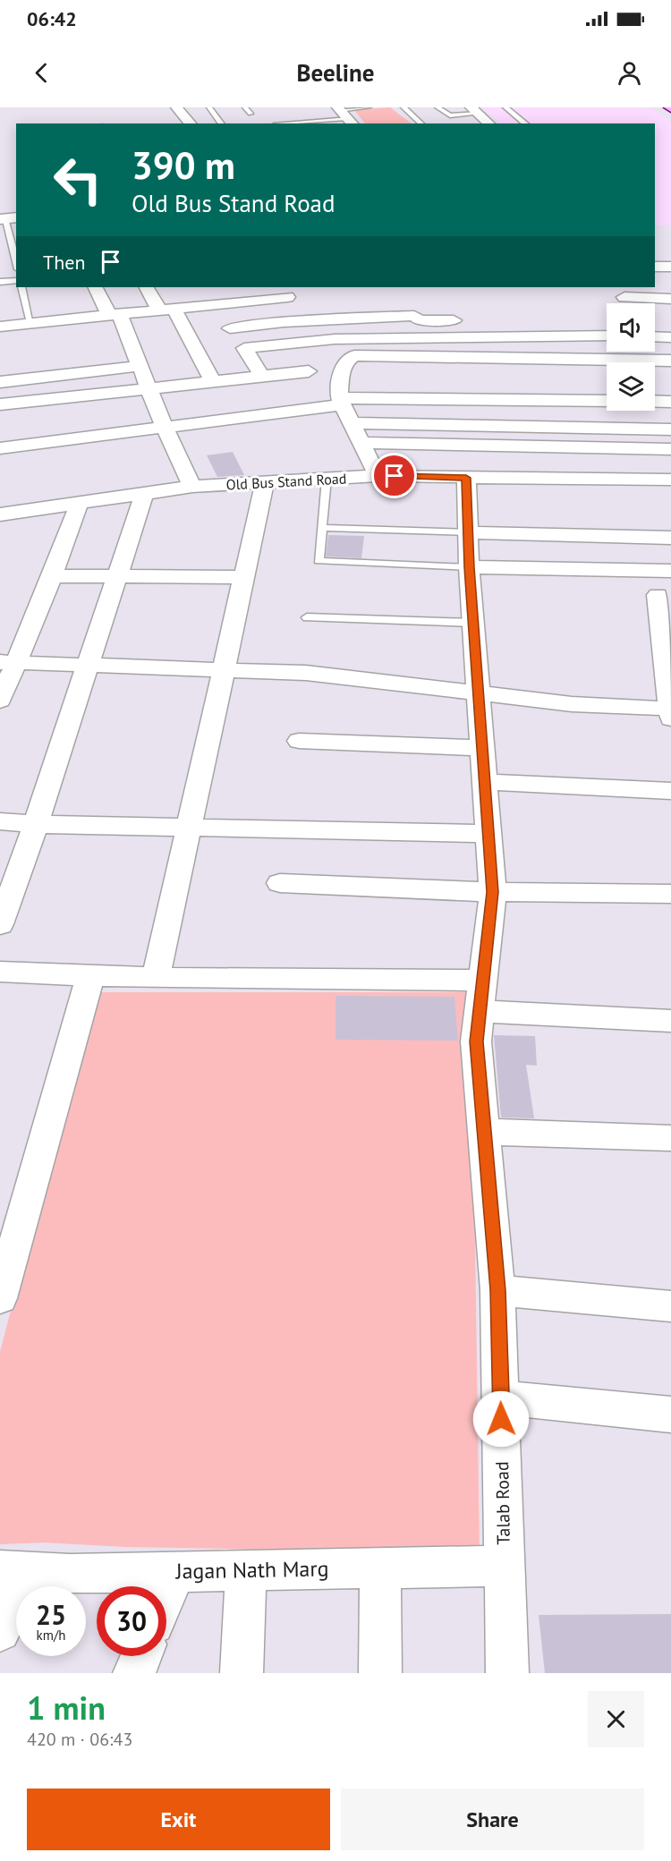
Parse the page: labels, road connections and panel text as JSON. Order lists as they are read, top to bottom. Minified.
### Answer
{"streets":{"street":["Old Bus Stand Road","Talab Road","Jagan Nath Marg"]},"crossings":[["Old Bus Stand Road","Talab Road"],["Talab Road","Jagan Nath Marg"]],"page":{"status":"06:42","header":"Beeline","turn":["390 m","Old Bus Stand Road"],"then":"Then","speed":"25 km/h","limit":"30","heading":["1 min","420 m · 06:43"],"buttons":["Exit","Share"]}}
